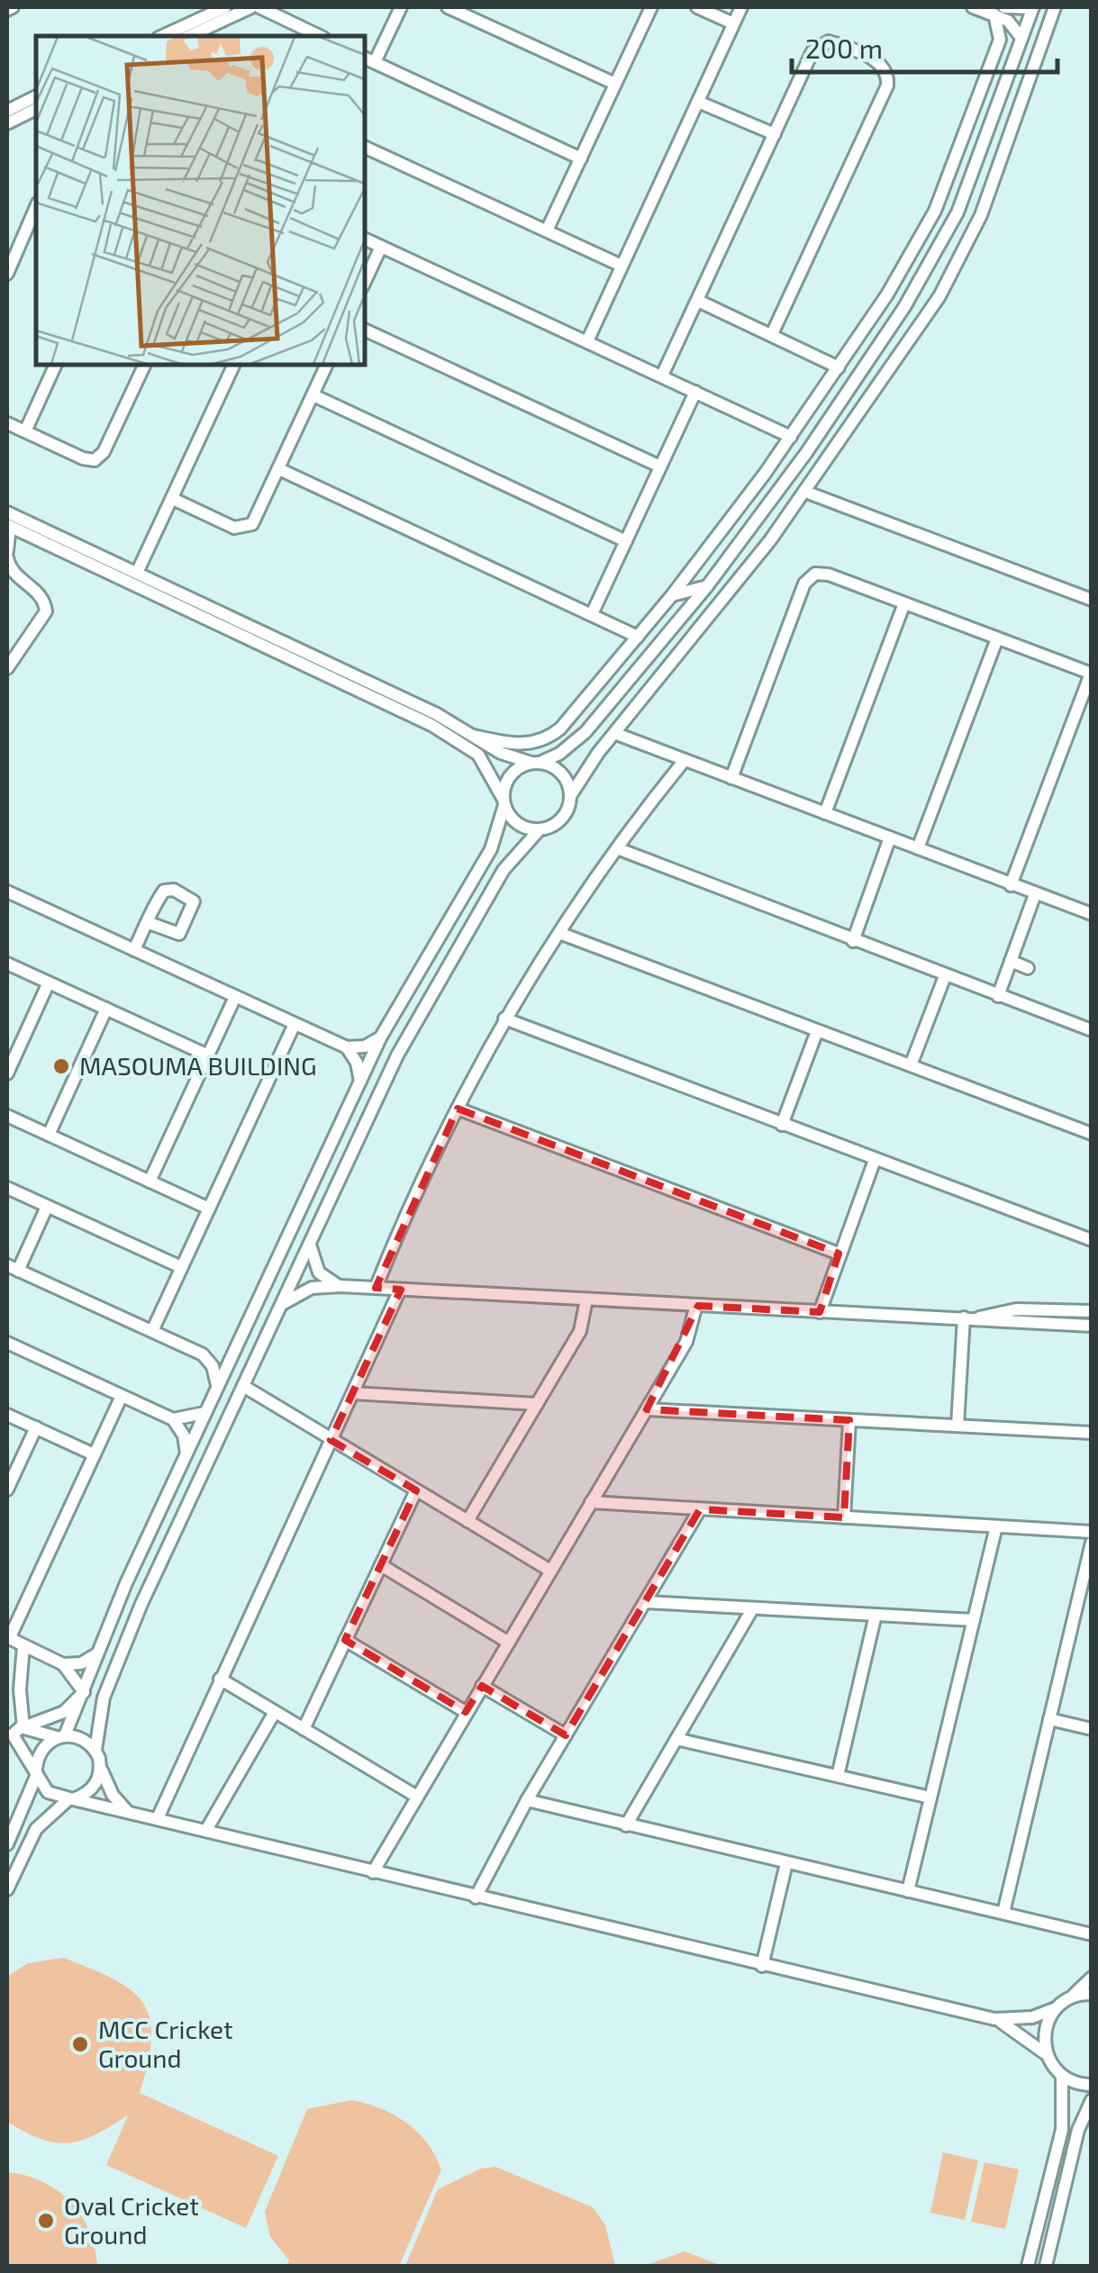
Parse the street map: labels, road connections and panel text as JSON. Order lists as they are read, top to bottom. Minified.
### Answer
{"places":["MASOUMA BUILDING","MCC Cricket Ground","Oval Cricket Ground"],"scale_bar":"200 m"}
